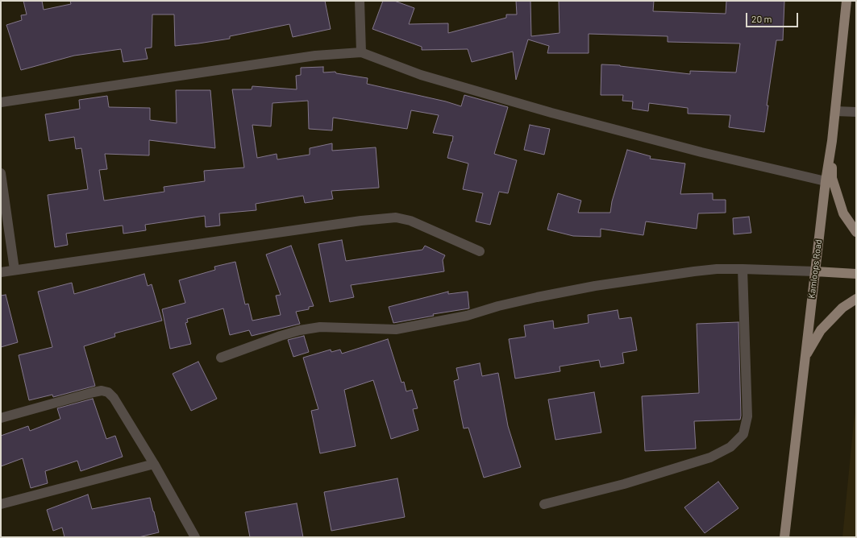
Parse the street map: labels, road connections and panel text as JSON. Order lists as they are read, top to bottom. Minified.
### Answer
{"streets":{"main road":["Kamloops Road"]},"scale_bar":"20 m"}
